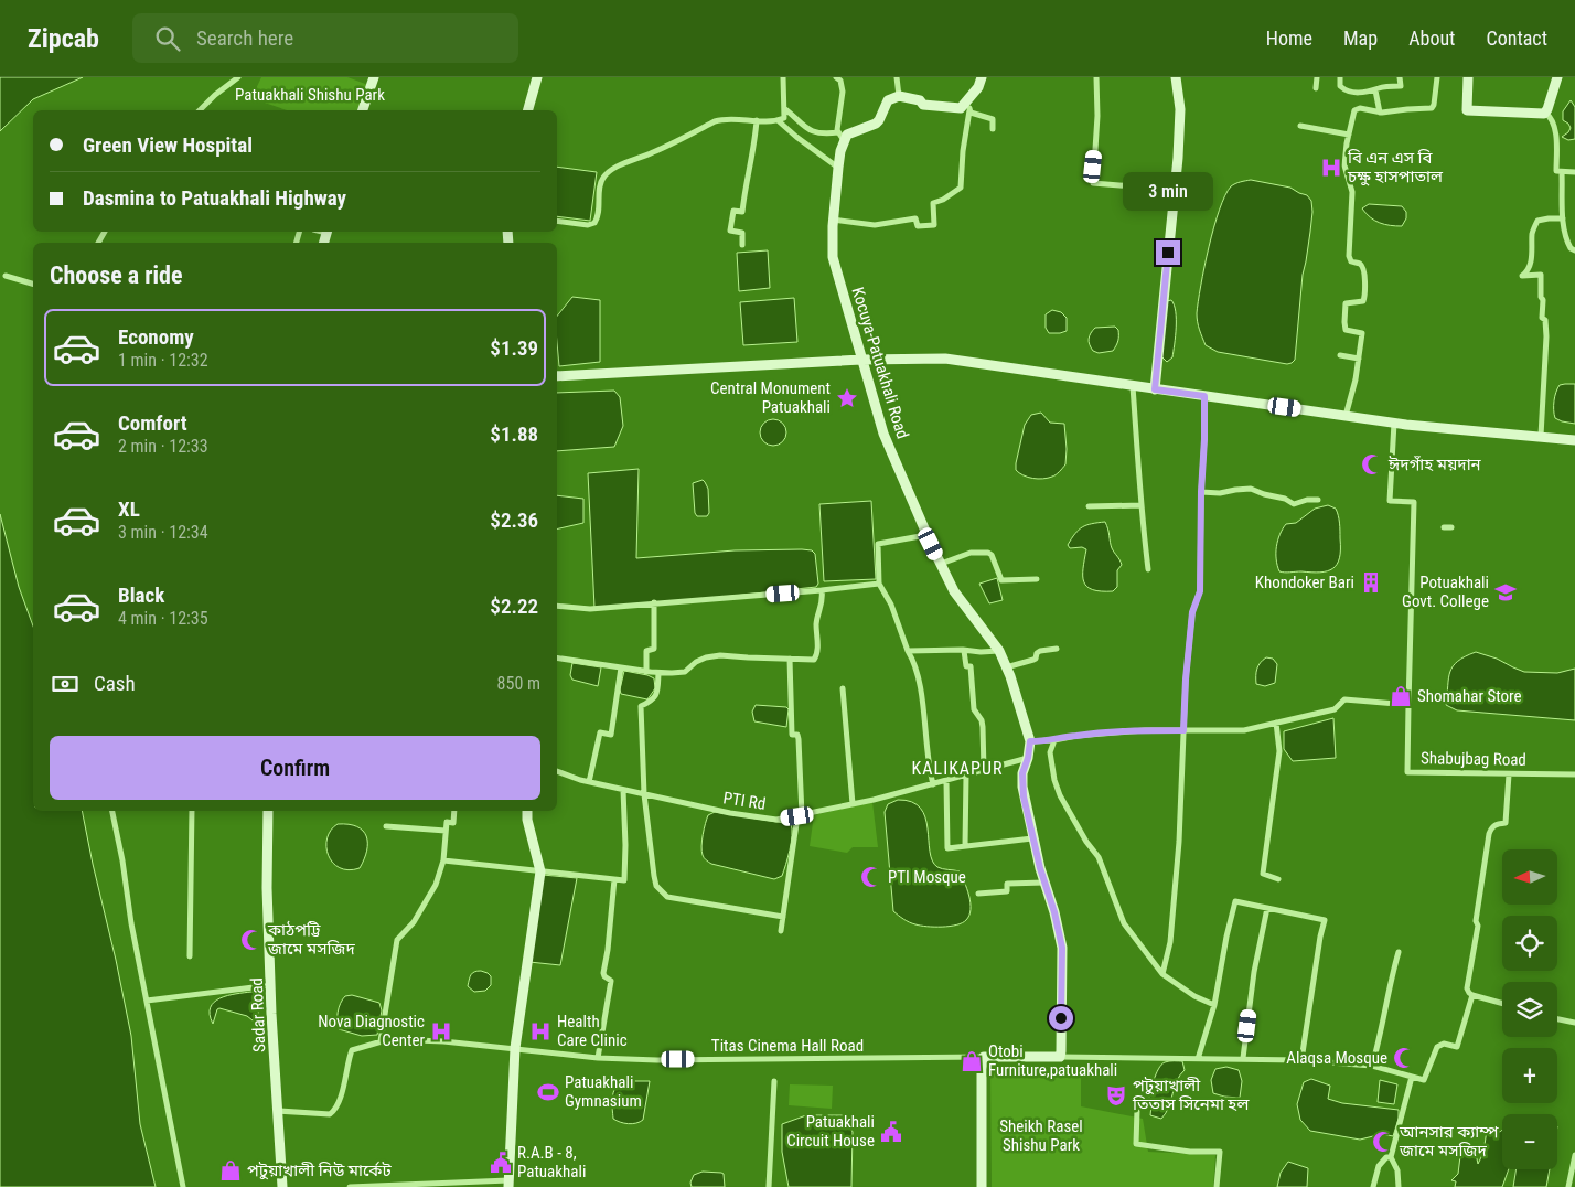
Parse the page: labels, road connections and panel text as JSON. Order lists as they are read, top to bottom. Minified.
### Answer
{"streets":{"street":["Kocuya-Patuakhali Road","Shabujbag Road","PTI Rd","Sadar Road","Titas Cinema Hall Road"]},"crossings":[["Kocuya-Patuakhali Road","PTI Rd"],["Sadar Road","Titas Cinema Hall Road"]],"districts":["KALIKAPUR"],"parks":["Patuakhali Shishu Park","Sheikh Rasel Shishu Park"],"places":{"hospital":["বি এন এস বি চক্ষু হাসপাতাল","Nova Diagnostic Center","Health Care Clinic"],"place":["Central Monument Patuakhali"],"mosque":["ঈদগাঁহ ময়দান","PTI Mosque","কাঠপট্টি জামে মসজিদ","Alaqsa Mosque","আনসার ক্যাম্প জামে মসজিদ"],"building":["Khondoker Bari"],"school or university":["Potuakhali Govt. College"],"shop":["Shomahar Store","Otobi Furniture,patuakhali","পটুয়াখালী নিউ মার্কেট"],"sports":["Patuakhali Gymnasium"],"theatre":["পটুয়াখালী তিতাস সিনেমা হল"],"public building":["Patuakhali Circuit House","R.A.B - 8, Patuakhali"]},"north":"left","page":{"header":"Zipcab","search":"Search here","nav":["Home","Map","About","Contact"],"banner":["Green View Hospital","Dasmina to Patuakhali Highway"],"bubble":"3 min","heading":"Choose a ride","list":[{"name":"Economy","note":"1 min · 12:32","value":"$1.39"},{"name":"Comfort","note":"2 min · 12:33","value":"$1.88"},{"name":"XL","note":"3 min · 12:34","value":"$2.36"},{"name":"Black","note":"4 min · 12:35","value":"$2.22"}],"pay":["Cash","850 m"],"buttons":"Confirm","map_buttons":["+","−"]}}
